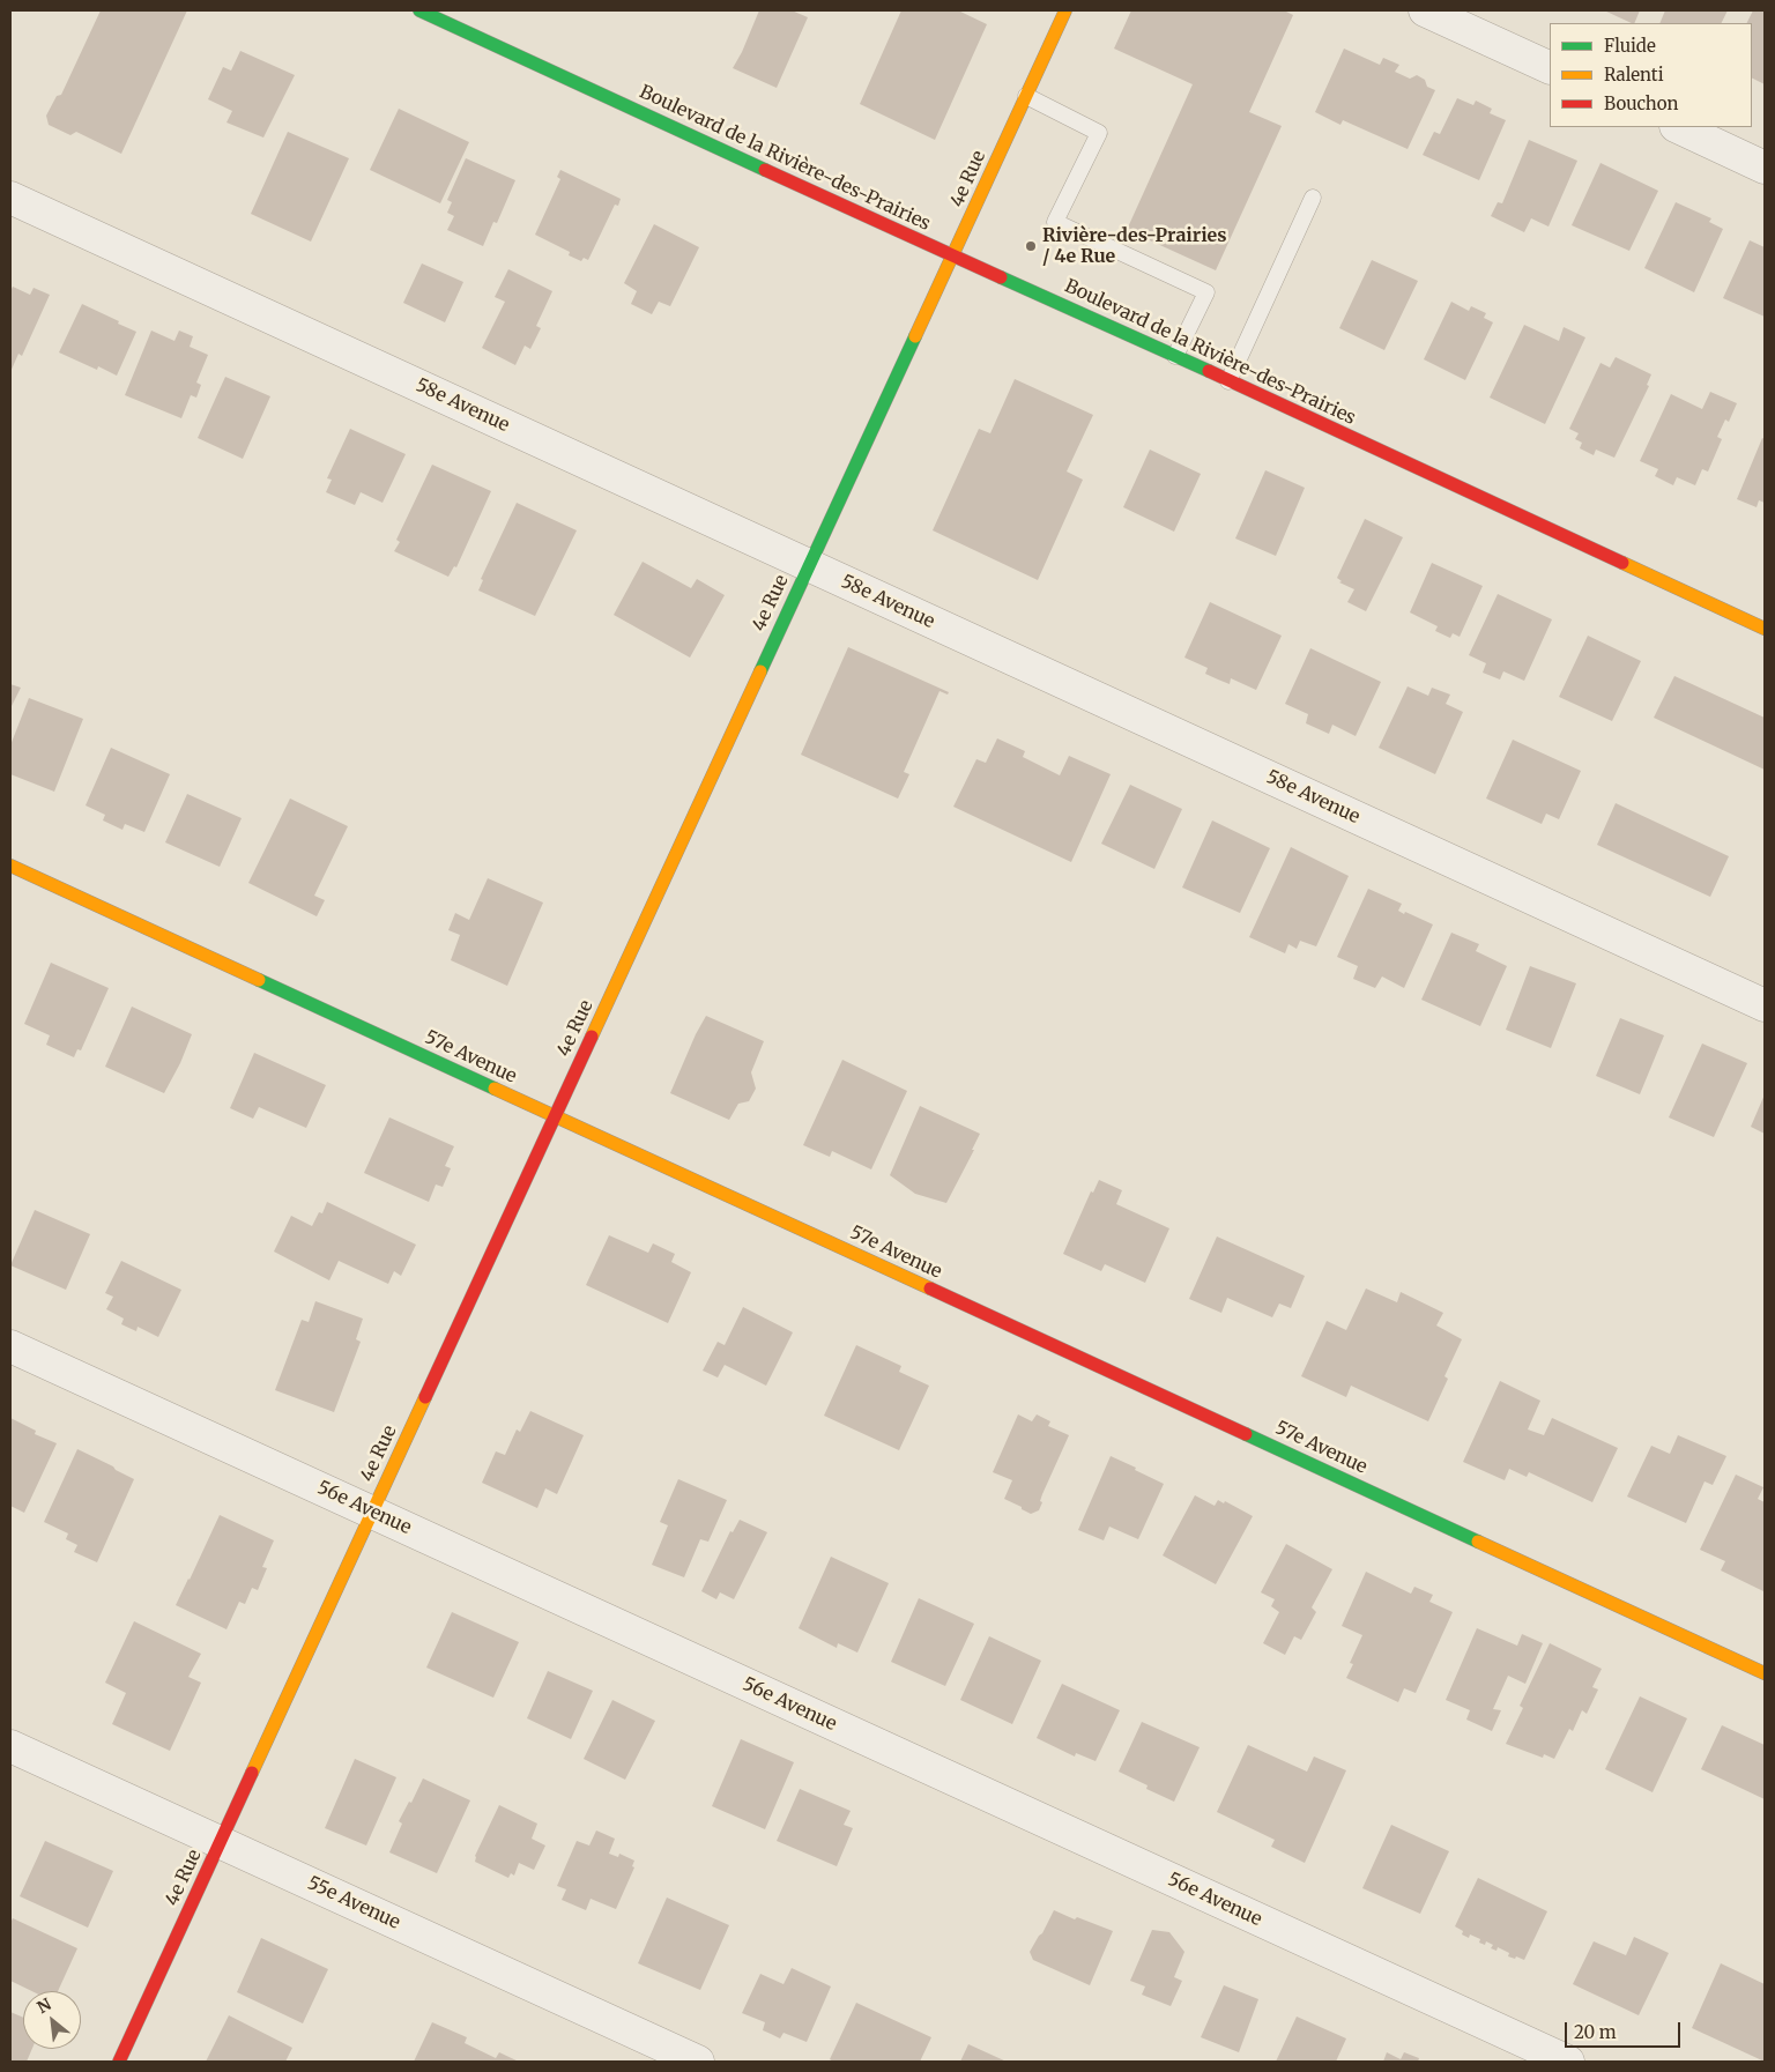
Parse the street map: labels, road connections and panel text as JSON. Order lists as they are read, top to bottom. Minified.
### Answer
{"streets":{"street":["Boulevard de la Rivière-des-Prairies","4e Rue","58e Avenue","57e Avenue","56e Avenue","55e Avenue"]},"crossings":[["Boulevard de la Rivière-des-Prairies","4e Rue"],["4e Rue","58e Avenue"],["4e Rue","57e Avenue"],["4e Rue","56e Avenue"],["4e Rue","55e Avenue"]],"places":["Rivière-des-Prairies / 4e Rue"],"legend":["Fluide","Ralenti","Bouchon"],"scale_bar":"20 m","north":"top left"}
